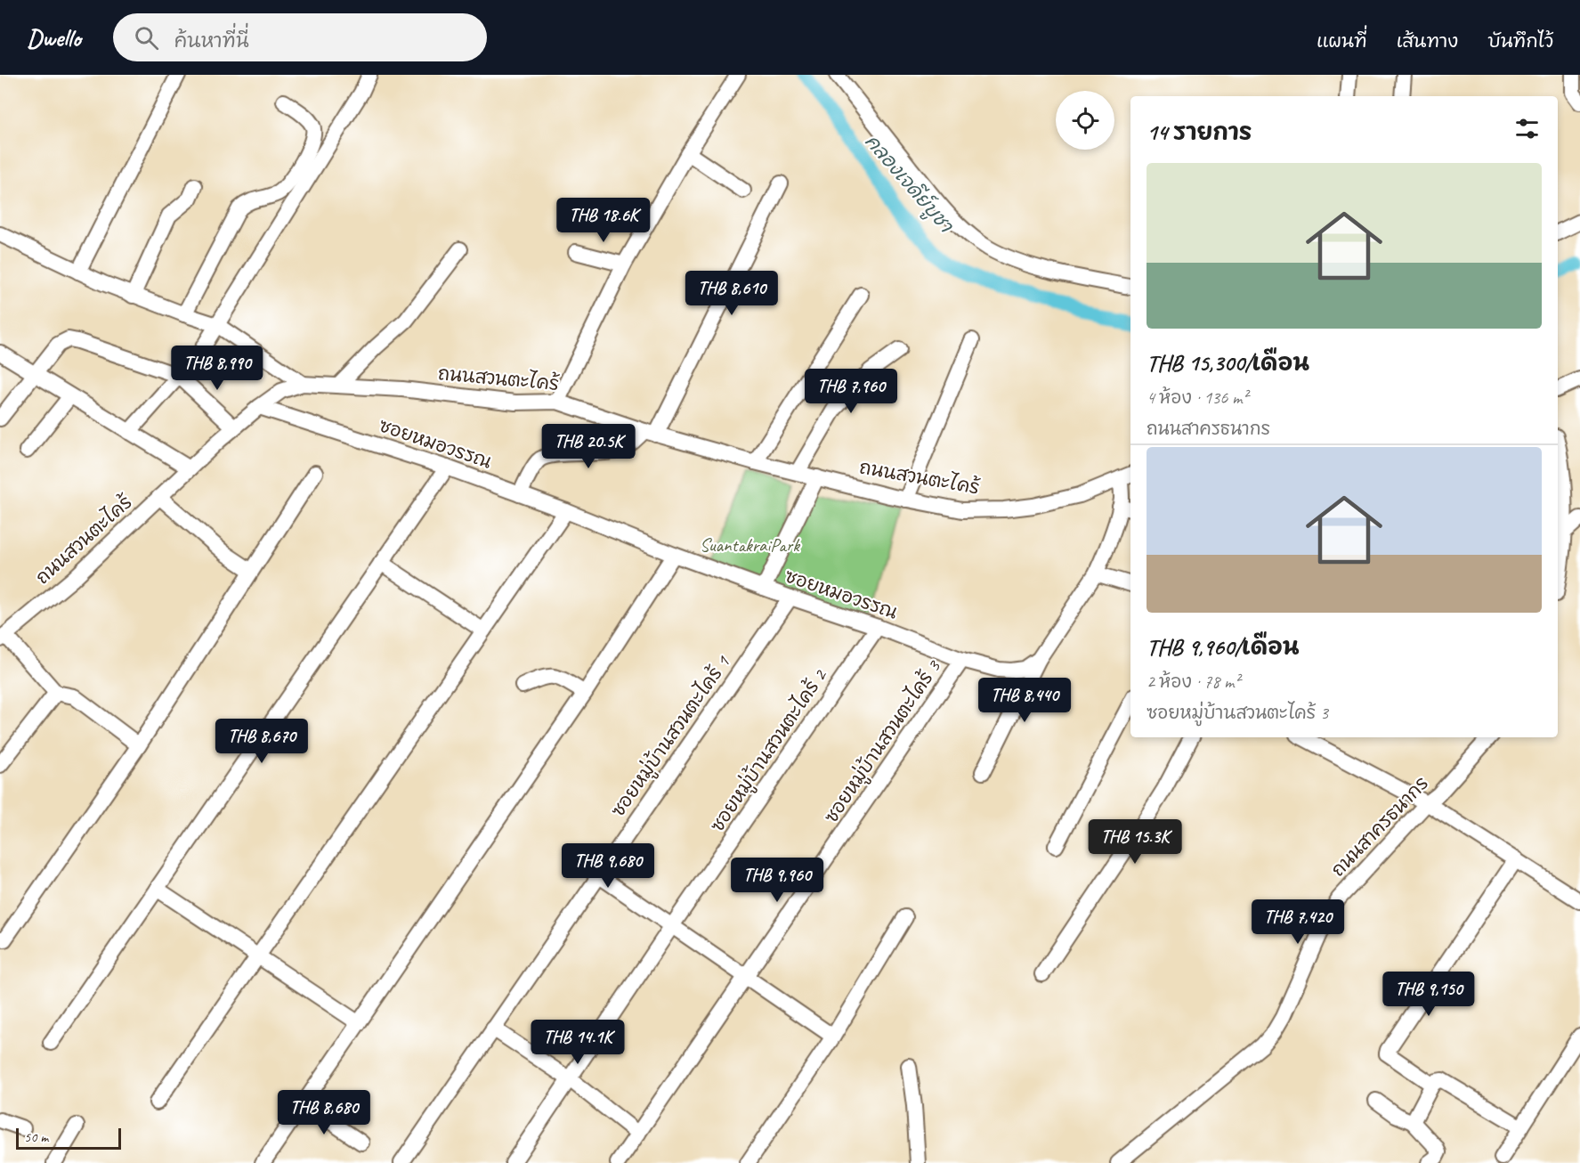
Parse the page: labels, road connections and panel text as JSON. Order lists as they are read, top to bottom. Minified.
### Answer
{"streets":{"street":["ถนนสวนตะไคร้","ซอยหมอวรรณ","ซอยหมู่บ้านสวนตะไคร้ 1","ซอยหมู่บ้านสวนตะไคร้ 3","ซอยหมู่บ้านสวนตะไคร้ 2","ถนนสาครธนากร"]},"crossings":[["ถนนสวนตะไคร้","ซอยหมอวรรณ"],["ซอยหมอวรรณ","ซอยหมู่บ้านสวนตะไคร้ 1"],["ซอยหมอวรรณ","ซอยหมู่บ้านสวนตะไคร้ 3"],["ซอยหมอวรรณ","ซอยหมู่บ้านสวนตะไคร้ 2"]],"water":["คลองเจดีย์บูชา"],"parks":["SuantakraiPark"],"scale_bar":"50 m","page":{"header":"Dwello","search":"ค้นหาที่นี่","nav":["แผนที่","เส้นทาง","บันทึกไว้"],"heading":"14 รายการ","list":[{"name":"THB 15,300/เดือน","note":"4 ห้อง · 136 m² · ถนนสาครธนากร"},{"name":"THB 9,960/เดือน","note":"2 ห้อง · 78 m² · ซอยหมู่บ้านสวนตะไคร้ 3"}],"price":["THB 18.6K","THB 8,610","THB 8,990","THB 7,960","THB 20.5K","THB 8,440","THB 8,670","THB 15.3K","THB 9,680","THB 9,960","THB 7,420","THB 9,150","THB 14.1K","THB 8,680"],"scale":"50 m"}}
